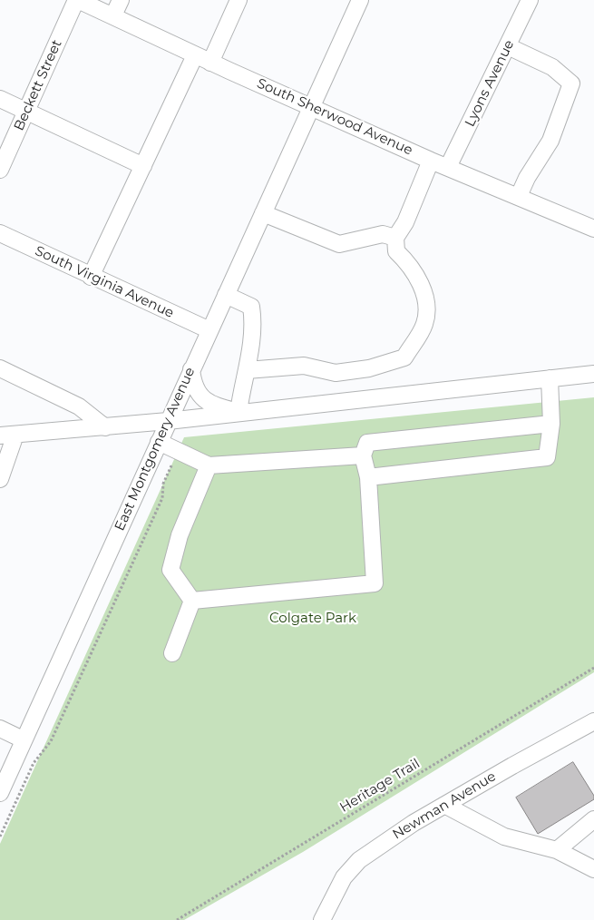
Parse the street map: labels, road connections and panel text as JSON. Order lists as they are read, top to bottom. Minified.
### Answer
{"streets":{"street":["Lyons Avenue","Beckett Street","South Sherwood Avenue","South Virginia Avenue","East Montgomery Avenue","Newman Avenue"],"path":["Heritage Trail"]},"crossings":[["Lyons Avenue","South Sherwood Avenue"],["Beckett Street","South Sherwood Avenue"],["South Sherwood Avenue","East Montgomery Avenue"],["South Virginia Avenue","East Montgomery Avenue"]],"parks":["Colgate Park"]}
